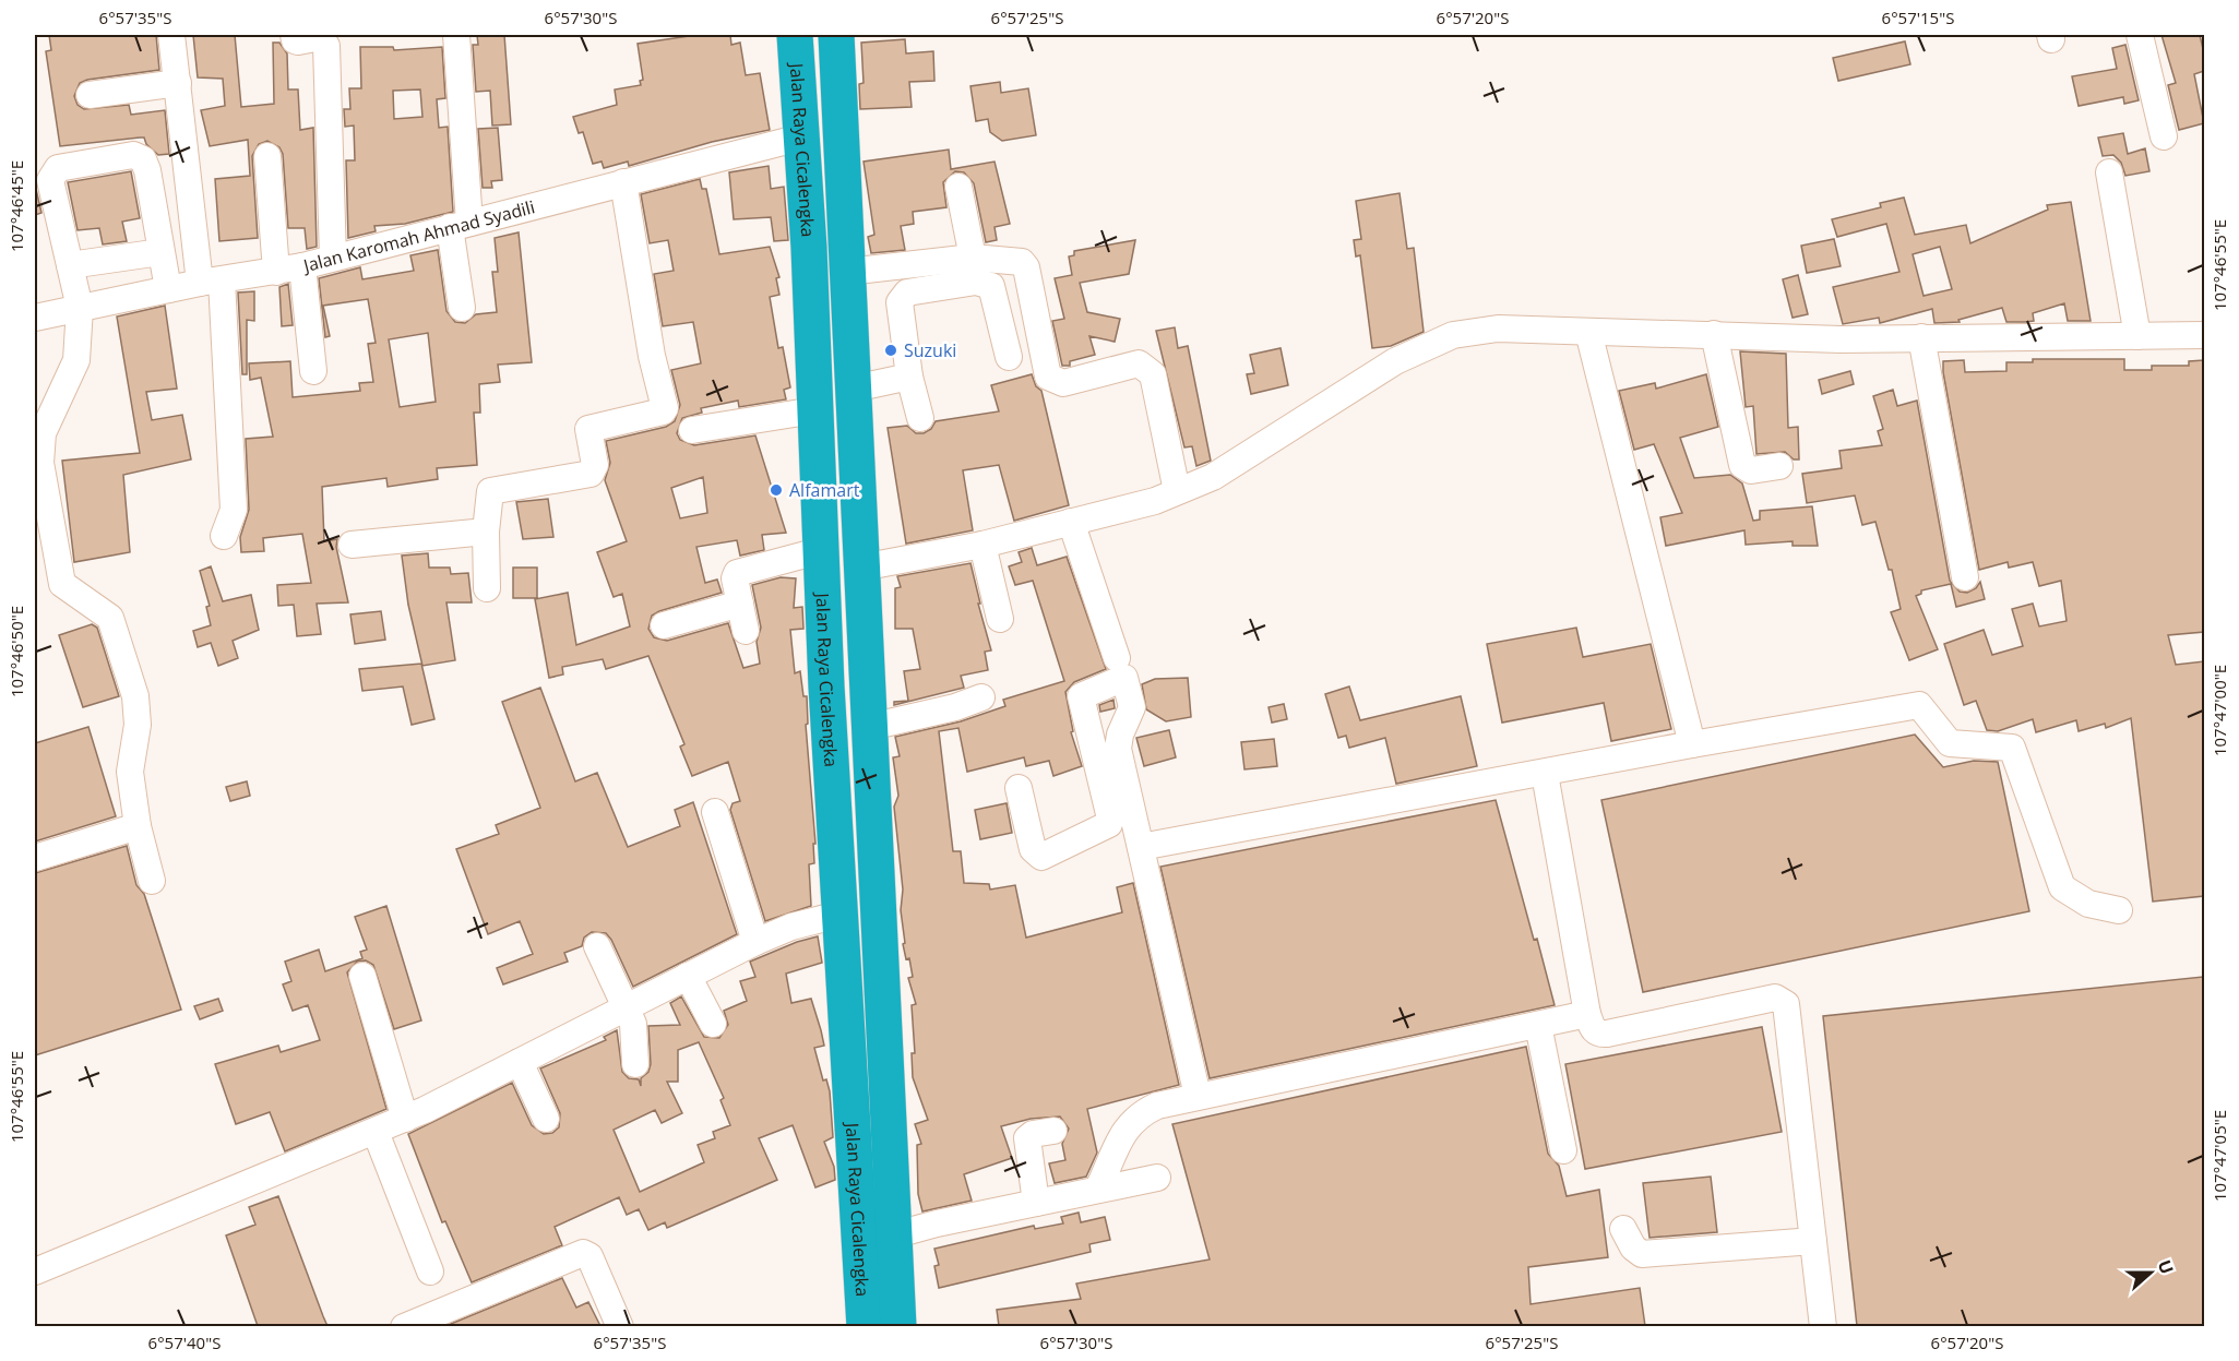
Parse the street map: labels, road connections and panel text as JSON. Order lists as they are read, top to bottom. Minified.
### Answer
{"streets":{"highway":["Jalan Raya Cicalengka"],"street":["Jalan Karomah Ahmad Syadili"]},"crossings":[["Jalan Raya Cicalengka","Jalan Karomah Ahmad Syadili"]],"places":["Suzuki","Alfamart"],"north":"right","coordinates":["6°57'35\"S","6°57'30\"S","6°57'25\"S","6°57'20\"S","6°57'15\"S","107°46'45\"E","107°46'55\"E","107°46'50\"E","107°47'00\"E","107°47'05\"E","6°57'40\"S"]}
